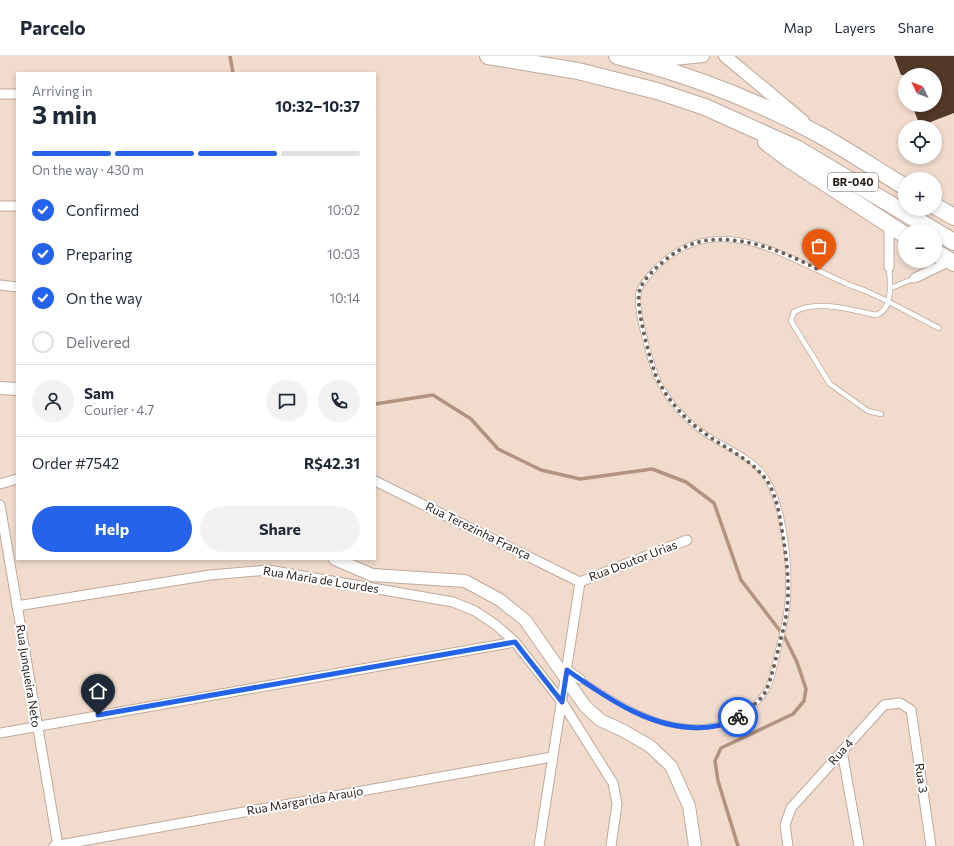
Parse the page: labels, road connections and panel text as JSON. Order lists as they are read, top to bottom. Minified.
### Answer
{"streets":{"highway":["BR-040"],"street":["Rua Terezinha França","Rua Doutor Urias","Rua Maria de Lourdes","Rua Junqueira Neto","Rua 4","Rua 3","Rua Margarida Araujo"]},"crossings":[["Rua Terezinha França","Rua Doutor Urias"],["Rua Doutor Urias","Rua Maria de Lourdes"],["Rua Doutor Urias","Rua Margarida Araujo"],["Rua Maria de Lourdes","Rua Junqueira Neto"],["Rua Junqueira Neto","Rua Margarida Araujo"],["Rua 4","Rua 3"]],"north":"top left","page":{"header":"Parcelo","nav":["Map","Layers","Share"],"map_buttons":["+","−"],"heading":["3 min","Arriving in","10:32–10:37"],"panel":["Sam","Courier · 4.7","Order #7542","R$42.31"],"bar":"On the way · 430 m","list":[["Confirmed","10:02"],["Preparing","10:03"],["On the way","10:14"],"Delivered"],"buttons":["Help","Share"]}}
